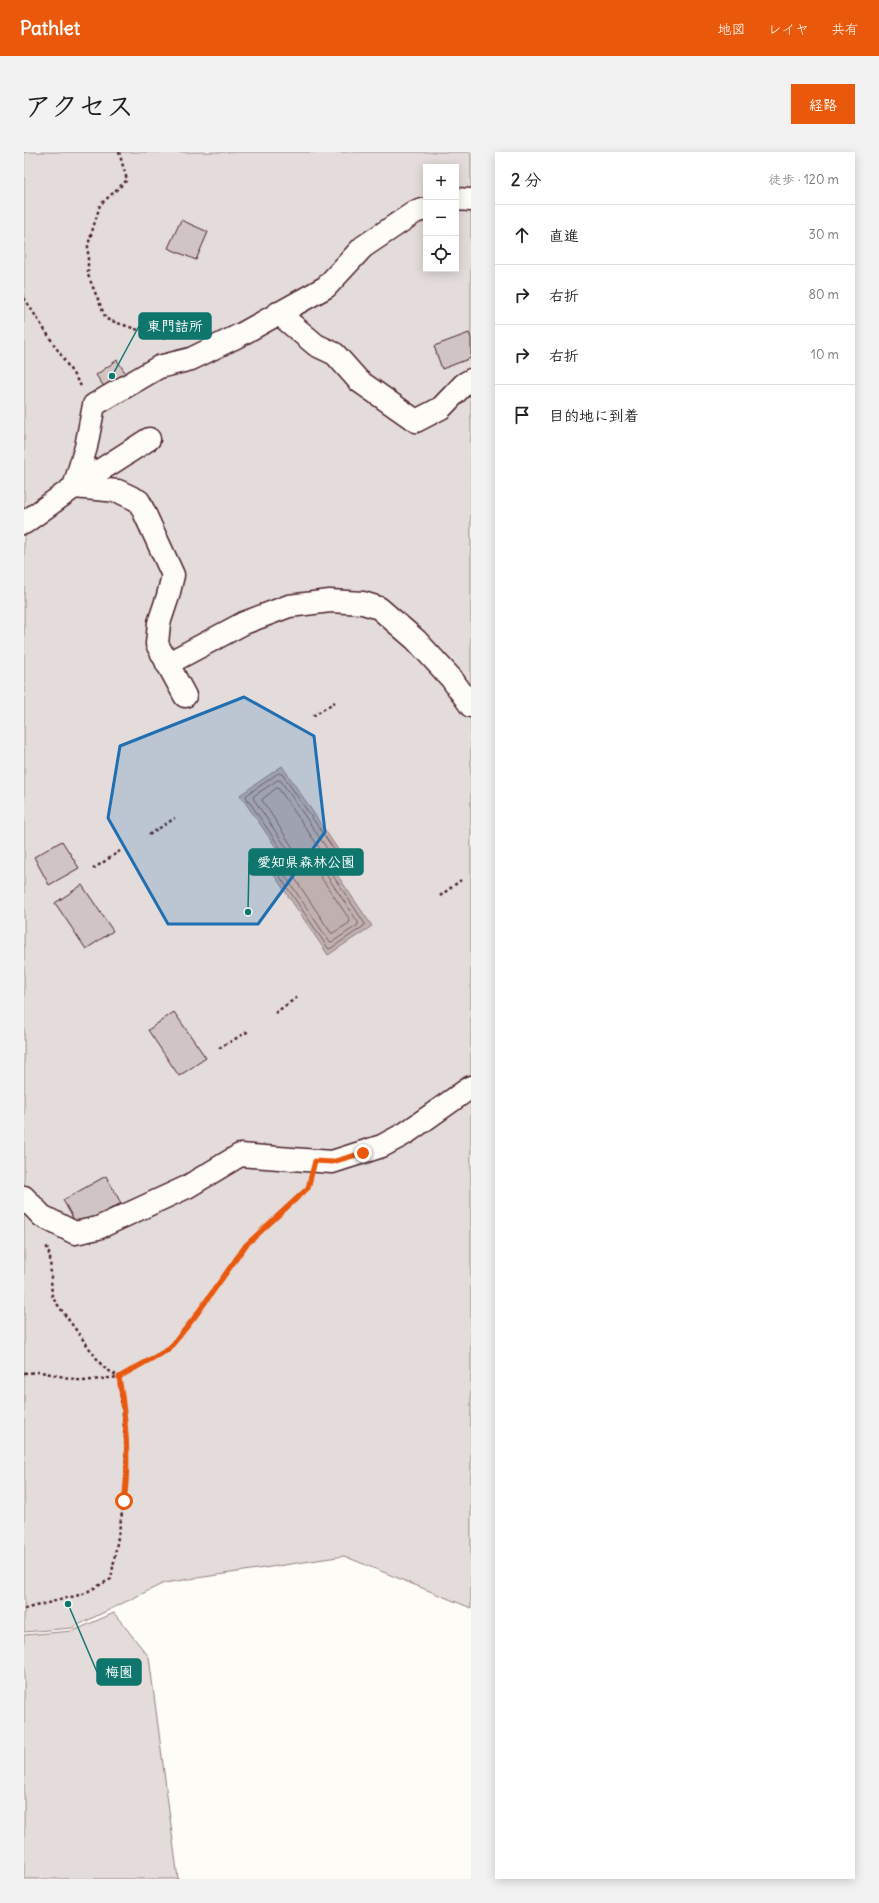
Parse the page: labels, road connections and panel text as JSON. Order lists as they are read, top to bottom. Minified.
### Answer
{"places":["東門詰所","愛知県森林公園","梅園"],"page":{"header":"Pathlet","nav":["地図","レイヤ","共有"],"title":"アクセス","buttons":"経路","heading":["2 分","徒歩 · 120 m"],"map_buttons":["+","−"],"list":[["直進","30 m"],["右折","80 m"],["右折","10 m"],"目的地に到着"]}}
